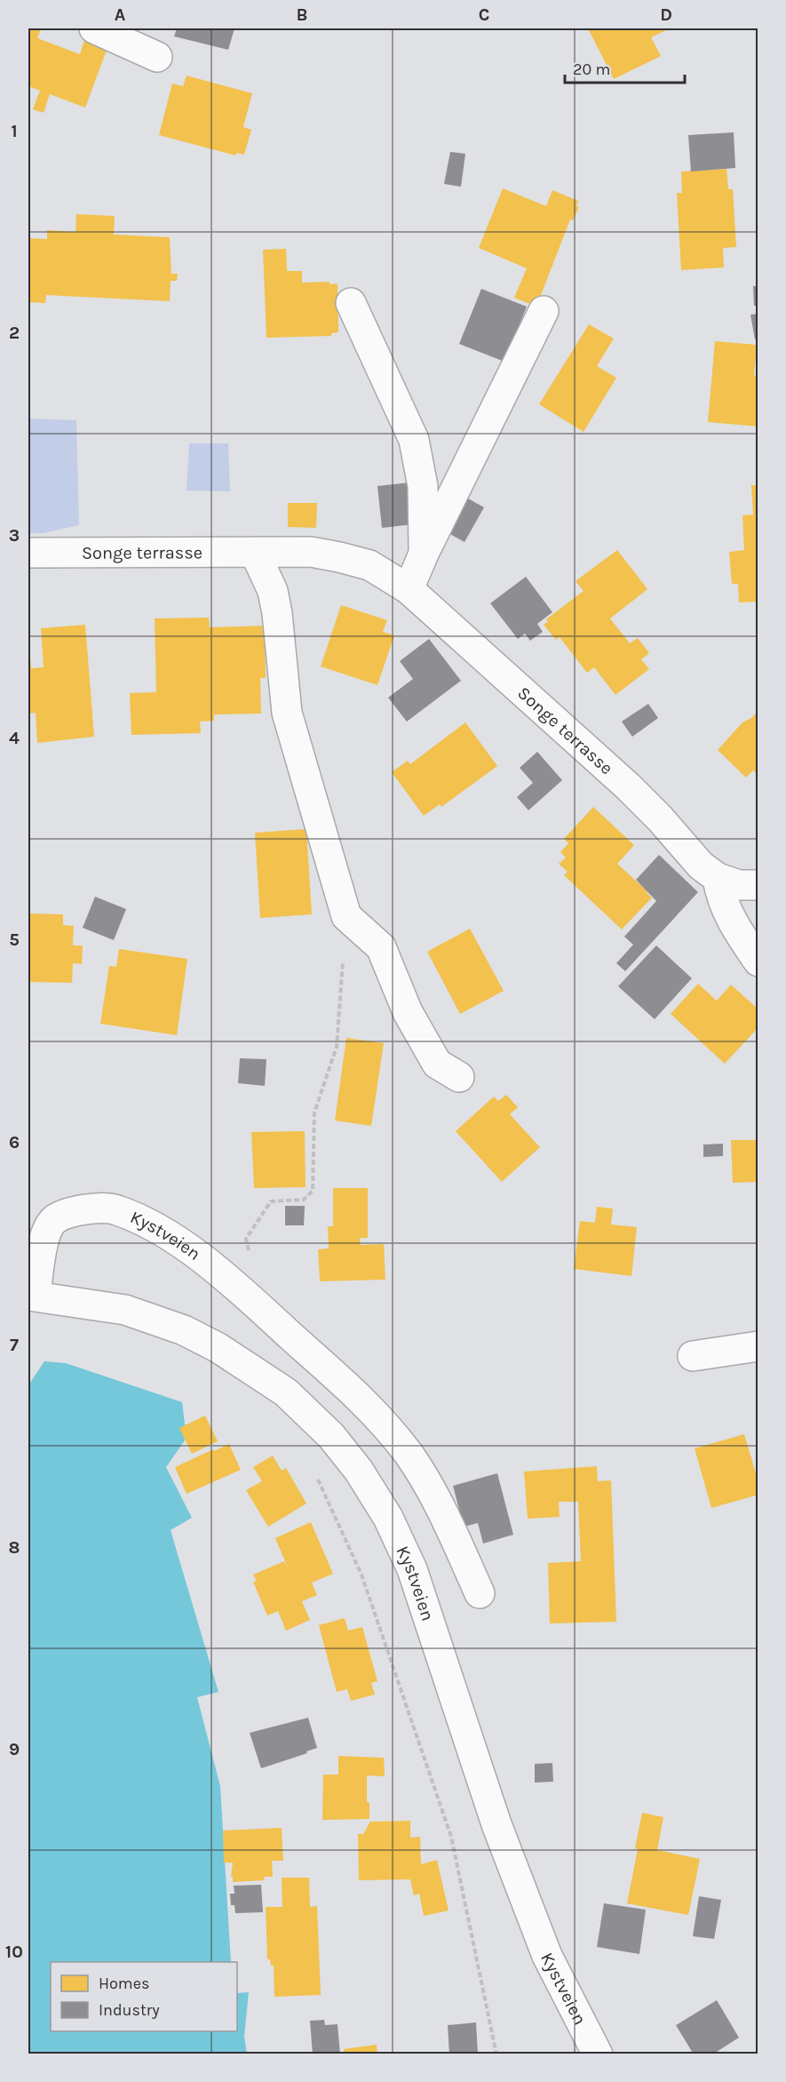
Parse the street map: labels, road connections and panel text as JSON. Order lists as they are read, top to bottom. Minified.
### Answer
{"streets":{"street":["Songe terrasse","Kystveien"]},"legend":["Homes","Industry"],"scale_bar":"20 m","grid":{"columns":["A","B","C","D"],"rows":["1","2","3","4","5","6","7","8","9","10"]}}
